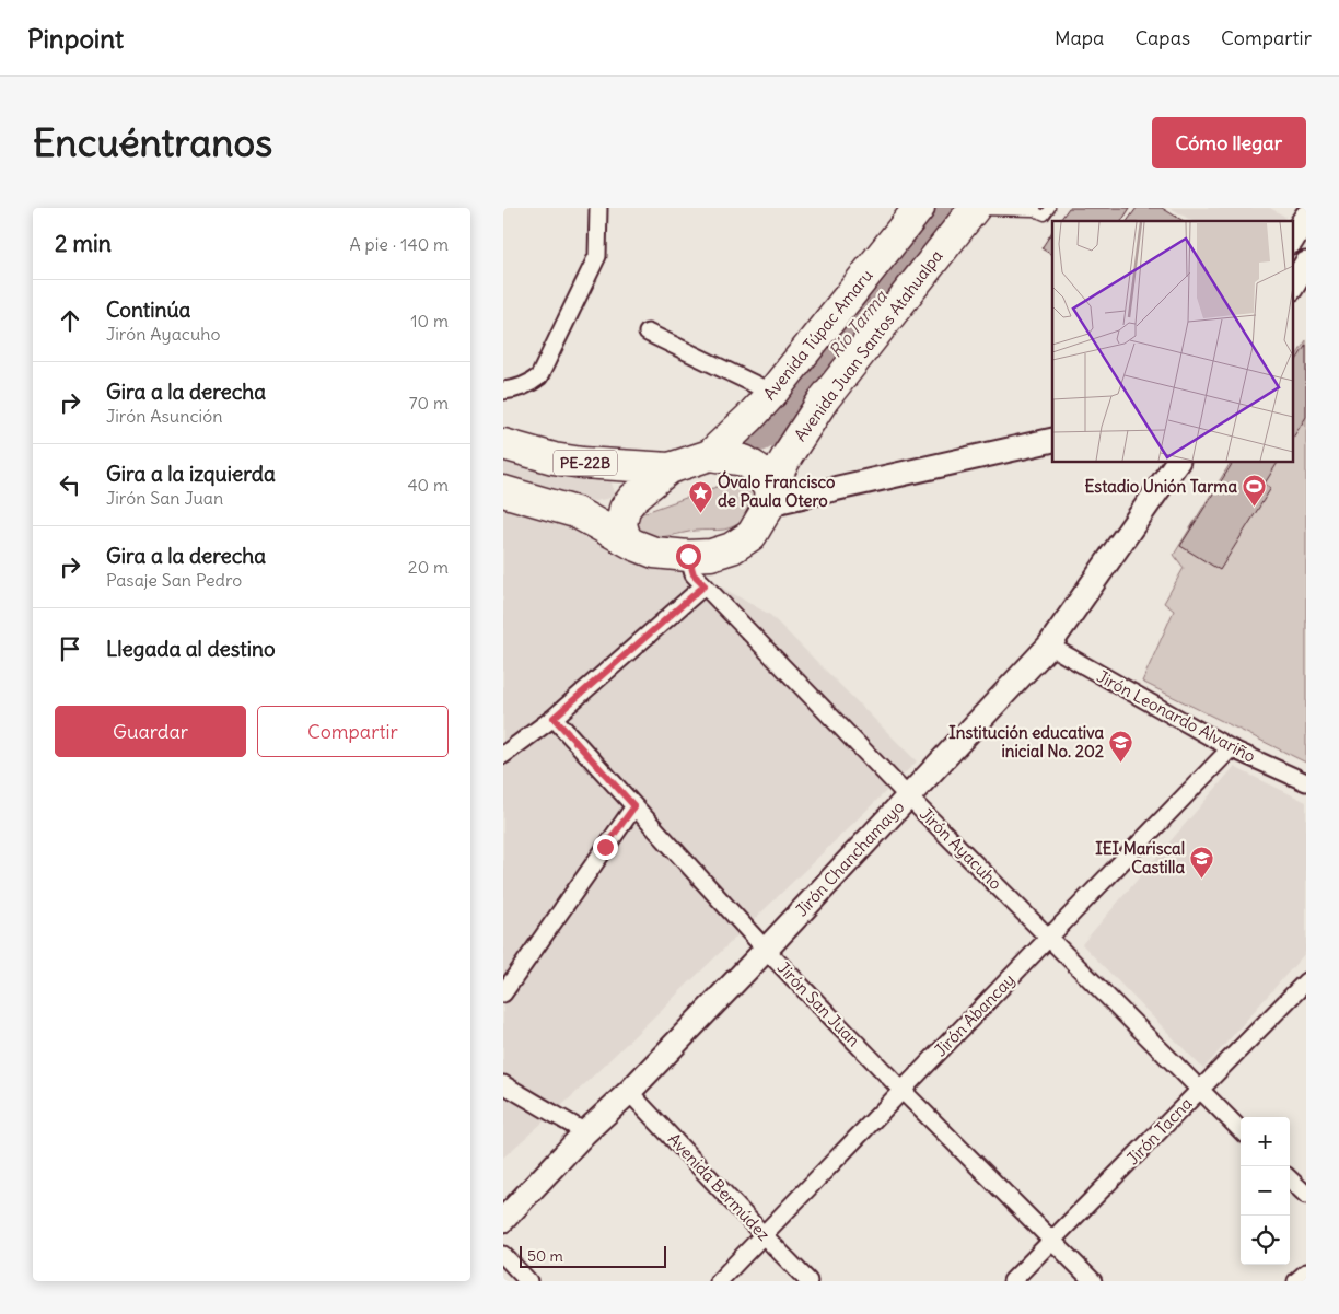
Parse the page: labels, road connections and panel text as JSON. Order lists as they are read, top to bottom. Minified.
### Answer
{"streets":{"highway":["Avenida Túpac Amaru","Avenida Juan Santos Atahualpa","PE-22B"],"main road":["Jirón Chanchamayo"],"street":["Jirón Leonardo Alvariño","Jirón Ayacuho","Jirón San Juan","Jirón Abancay","Jirón Tacna","Avenida Bermúdez"]},"crossings":[["Avenida Túpac Amaru","Avenida Juan Santos Atahualpa"],["Avenida Túpac Amaru","PE-22B"],["Avenida Túpac Amaru","Jirón Ayacuho"],["Avenida Juan Santos Atahualpa","PE-22B"],["Avenida Juan Santos Atahualpa","Jirón Ayacuho"],["PE-22B","Jirón Ayacuho"],["Jirón Leonardo Alvariño","Jirón Chanchamayo"],["Jirón Leonardo Alvariño","Jirón Abancay"],["Jirón Ayacuho","Jirón Chanchamayo"],["Jirón Ayacuho","Jirón Abancay"],["Jirón Ayacuho","Jirón Tacna"],["Jirón Chanchamayo","Jirón San Juan"],["Jirón Chanchamayo","Avenida Bermúdez"],["Jirón San Juan","Jirón Abancay"],["Jirón San Juan","Jirón Tacna"],["Jirón Abancay","Avenida Bermúdez"]],"water":["Río Tarma"],"places":{"sports":["Estadio Unión Tarma"],"place":["Óvalo Francisco de Paula Otero"],"school or university":["Institución educativa inicial No. 202","IEI Mariscal Castilla"]},"scale_bar":"50 m","page":{"header":"Pinpoint","nav":["Mapa","Capas","Compartir"],"buttons":["Cómo llegar",["Guardar","Compartir"]],"title":"Encuéntranos","heading":["2 min","A pie · 140 m"],"list":[["Continúa","Jirón Ayacuho","10 m"],["Gira a la derecha","Jirón Asunción","70 m"],["Gira a la izquierda","Jirón San Juan","40 m"],["Gira a la derecha","Pasaje San Pedro","20 m"],"Llegada al destino"],"map_buttons":["+","−"],"scale":"50 m"}}
